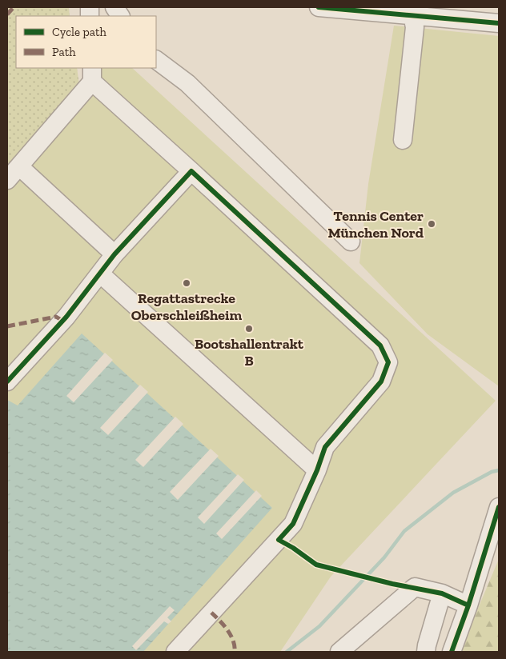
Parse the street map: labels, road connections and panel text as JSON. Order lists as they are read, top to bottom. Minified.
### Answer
{"places":["Tennis Center München Nord","Regattastrecke Oberschleißheim","Bootshallentrakt B"],"legend":["Cycle path","Path"]}
